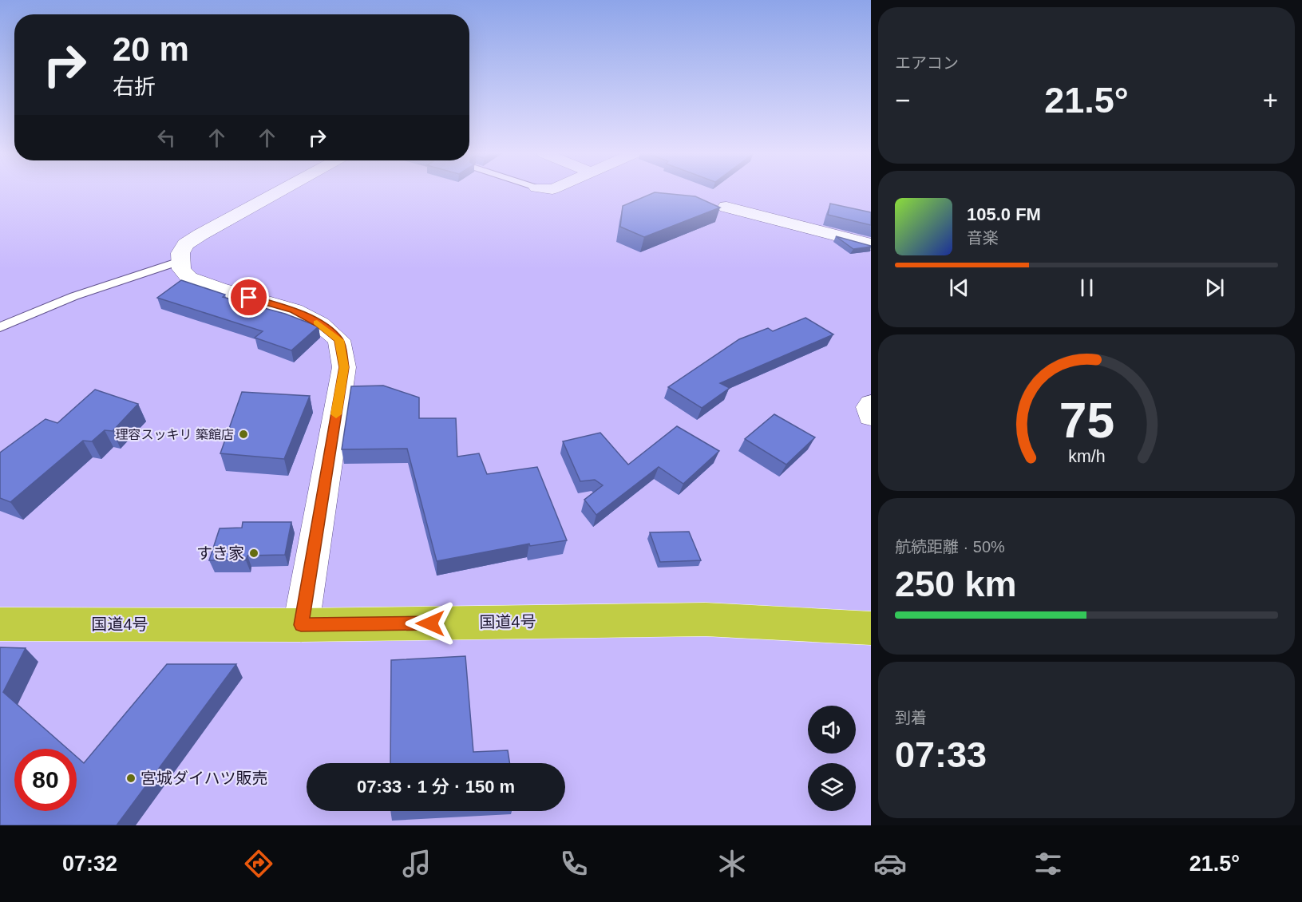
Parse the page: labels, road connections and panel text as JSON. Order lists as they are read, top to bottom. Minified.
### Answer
{"streets":{"highway":["国道4号"]},"places":["理容スッキリ 築館店","すき家","宮城ダイハツ販売"],"page":{"tile":["エアコン",["航続距離 · 50%","250 km"],["到着","07:33"]],"turn":["20 m","右折"],"heat":["−","21.5°","+"],"song":["105.0 FM","音楽"],"limit":"80","trip":"07:33 · 1 分 · 150 m","tabs":["07:32","21.5°"],"gauge":["75","km/h"]}}
